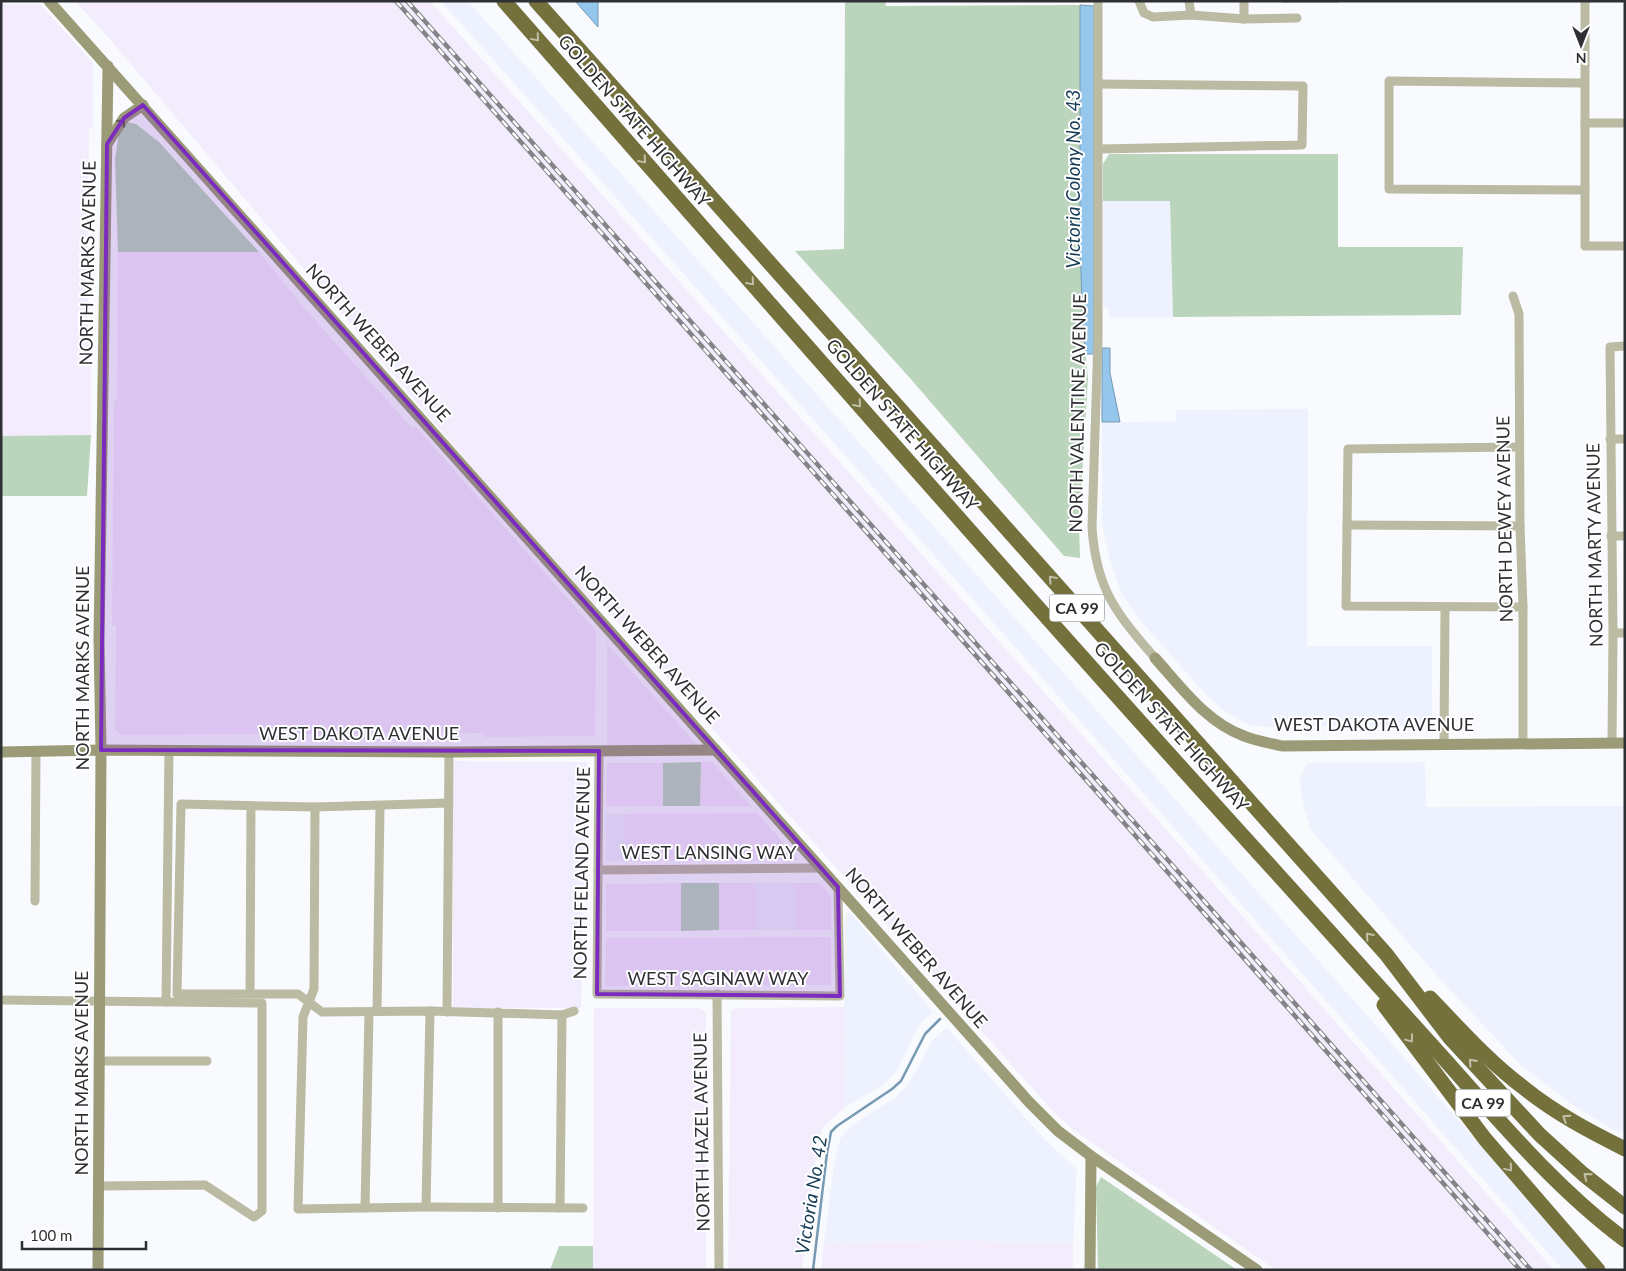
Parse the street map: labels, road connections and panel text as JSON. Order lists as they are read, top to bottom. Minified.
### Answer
{"streets":{"highway":["GOLDEN STATE HIGHWAY","CA 99"],"main road":["NORTH MARKS AVENUE","NORTH WEBER AVENUE","WEST DAKOTA AVENUE"],"street":["NORTH VALENTINE AVENUE","NORTH DEWEY AVENUE","NORTH MARTY AVENUE","WEST LANSING WAY","NORTH FELAND AVENUE","WEST SAGINAW WAY","NORTH HAZEL AVENUE"]},"crossings":[["NORTH MARKS AVENUE","NORTH WEBER AVENUE"],["NORTH MARKS AVENUE","WEST DAKOTA AVENUE"],["NORTH WEBER AVENUE","WEST DAKOTA AVENUE"],["NORTH WEBER AVENUE","WEST LANSING WAY"],["NORTH WEBER AVENUE","WEST SAGINAW WAY"],["NORTH VALENTINE AVENUE","WEST DAKOTA AVENUE"],["NORTH DEWEY AVENUE","WEST DAKOTA AVENUE"],["NORTH MARTY AVENUE","WEST DAKOTA AVENUE"],["WEST DAKOTA AVENUE","NORTH FELAND AVENUE"],["WEST LANSING WAY","NORTH FELAND AVENUE"],["NORTH FELAND AVENUE","WEST SAGINAW WAY"],["WEST SAGINAW WAY","NORTH HAZEL AVENUE"]],"water":["Victoria Colony No. 43","Victoria No. 42"],"scale_bar":"100 m","north":"bottom"}
